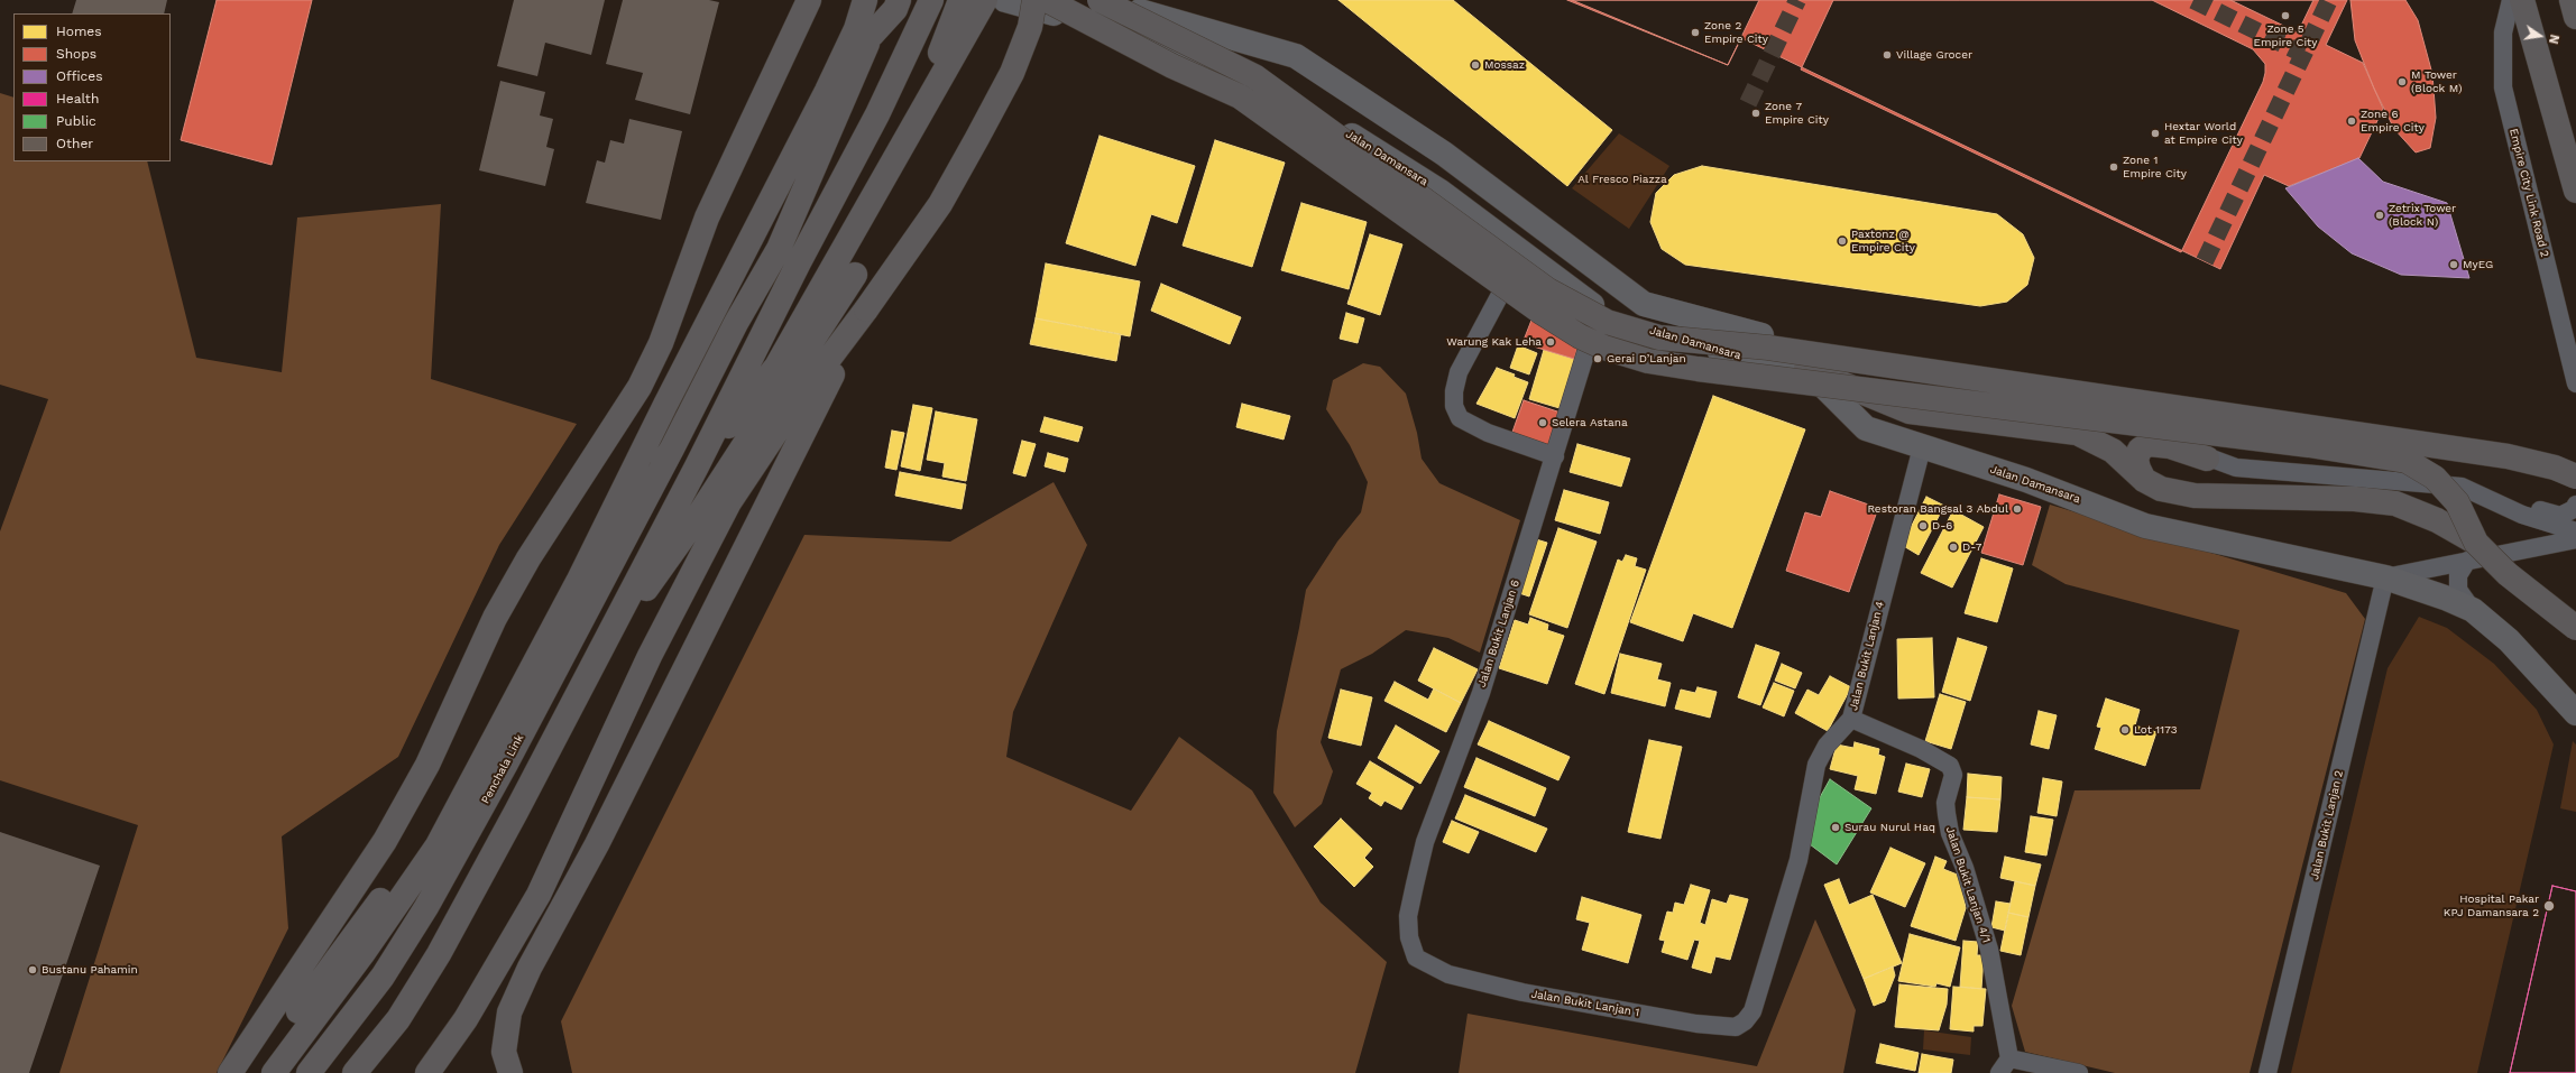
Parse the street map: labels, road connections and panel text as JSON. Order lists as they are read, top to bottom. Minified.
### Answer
{"streets":{"highway":["Penchala Link"],"street":["Jalan Damansara","Empire City Link Road 2","Jalan Bukit Lanjan 6","Jalan Bukit Lanjan 4","Jalan Bukit Lanjan 2","Jalan Bukit Lanjan 4/1","Jalan Bukit Lanjan 1"]},"crossings":[["Jalan Damansara","Jalan Bukit Lanjan 6"],["Jalan Damansara","Jalan Bukit Lanjan 4"],["Jalan Damansara","Jalan Bukit Lanjan 2"],["Jalan Bukit Lanjan 6","Jalan Bukit Lanjan 1"],["Jalan Bukit Lanjan 4","Jalan Bukit Lanjan 4/1"],["Jalan Bukit Lanjan 4","Jalan Bukit Lanjan 1"]],"parks":["Al Fresco Piazza"],"places":["Zone 5 Empire City","Zone 2 Empire City","Village Grocer","Mossaz","M Tower (Block M)","Zone 7 Empire City","Zone 6 Empire City","Hextar World at Empire City","Zone 1 Empire City","Zetrix Tower (Block N)","Paxtonz @ Empire City","MyEG","Warung Kak Leha","Gerai D’Lanjan","Selera Astana","Restoran Bangsal 3 Abdul","D-6","D-7","Lot 1173","Surau Nurul Haq","Hospital Pakar KPJ Damansara 2","Bustanu Pahamin"],"legend":["Homes","Shops","Offices","Health","Public","Other"],"north":"right"}
